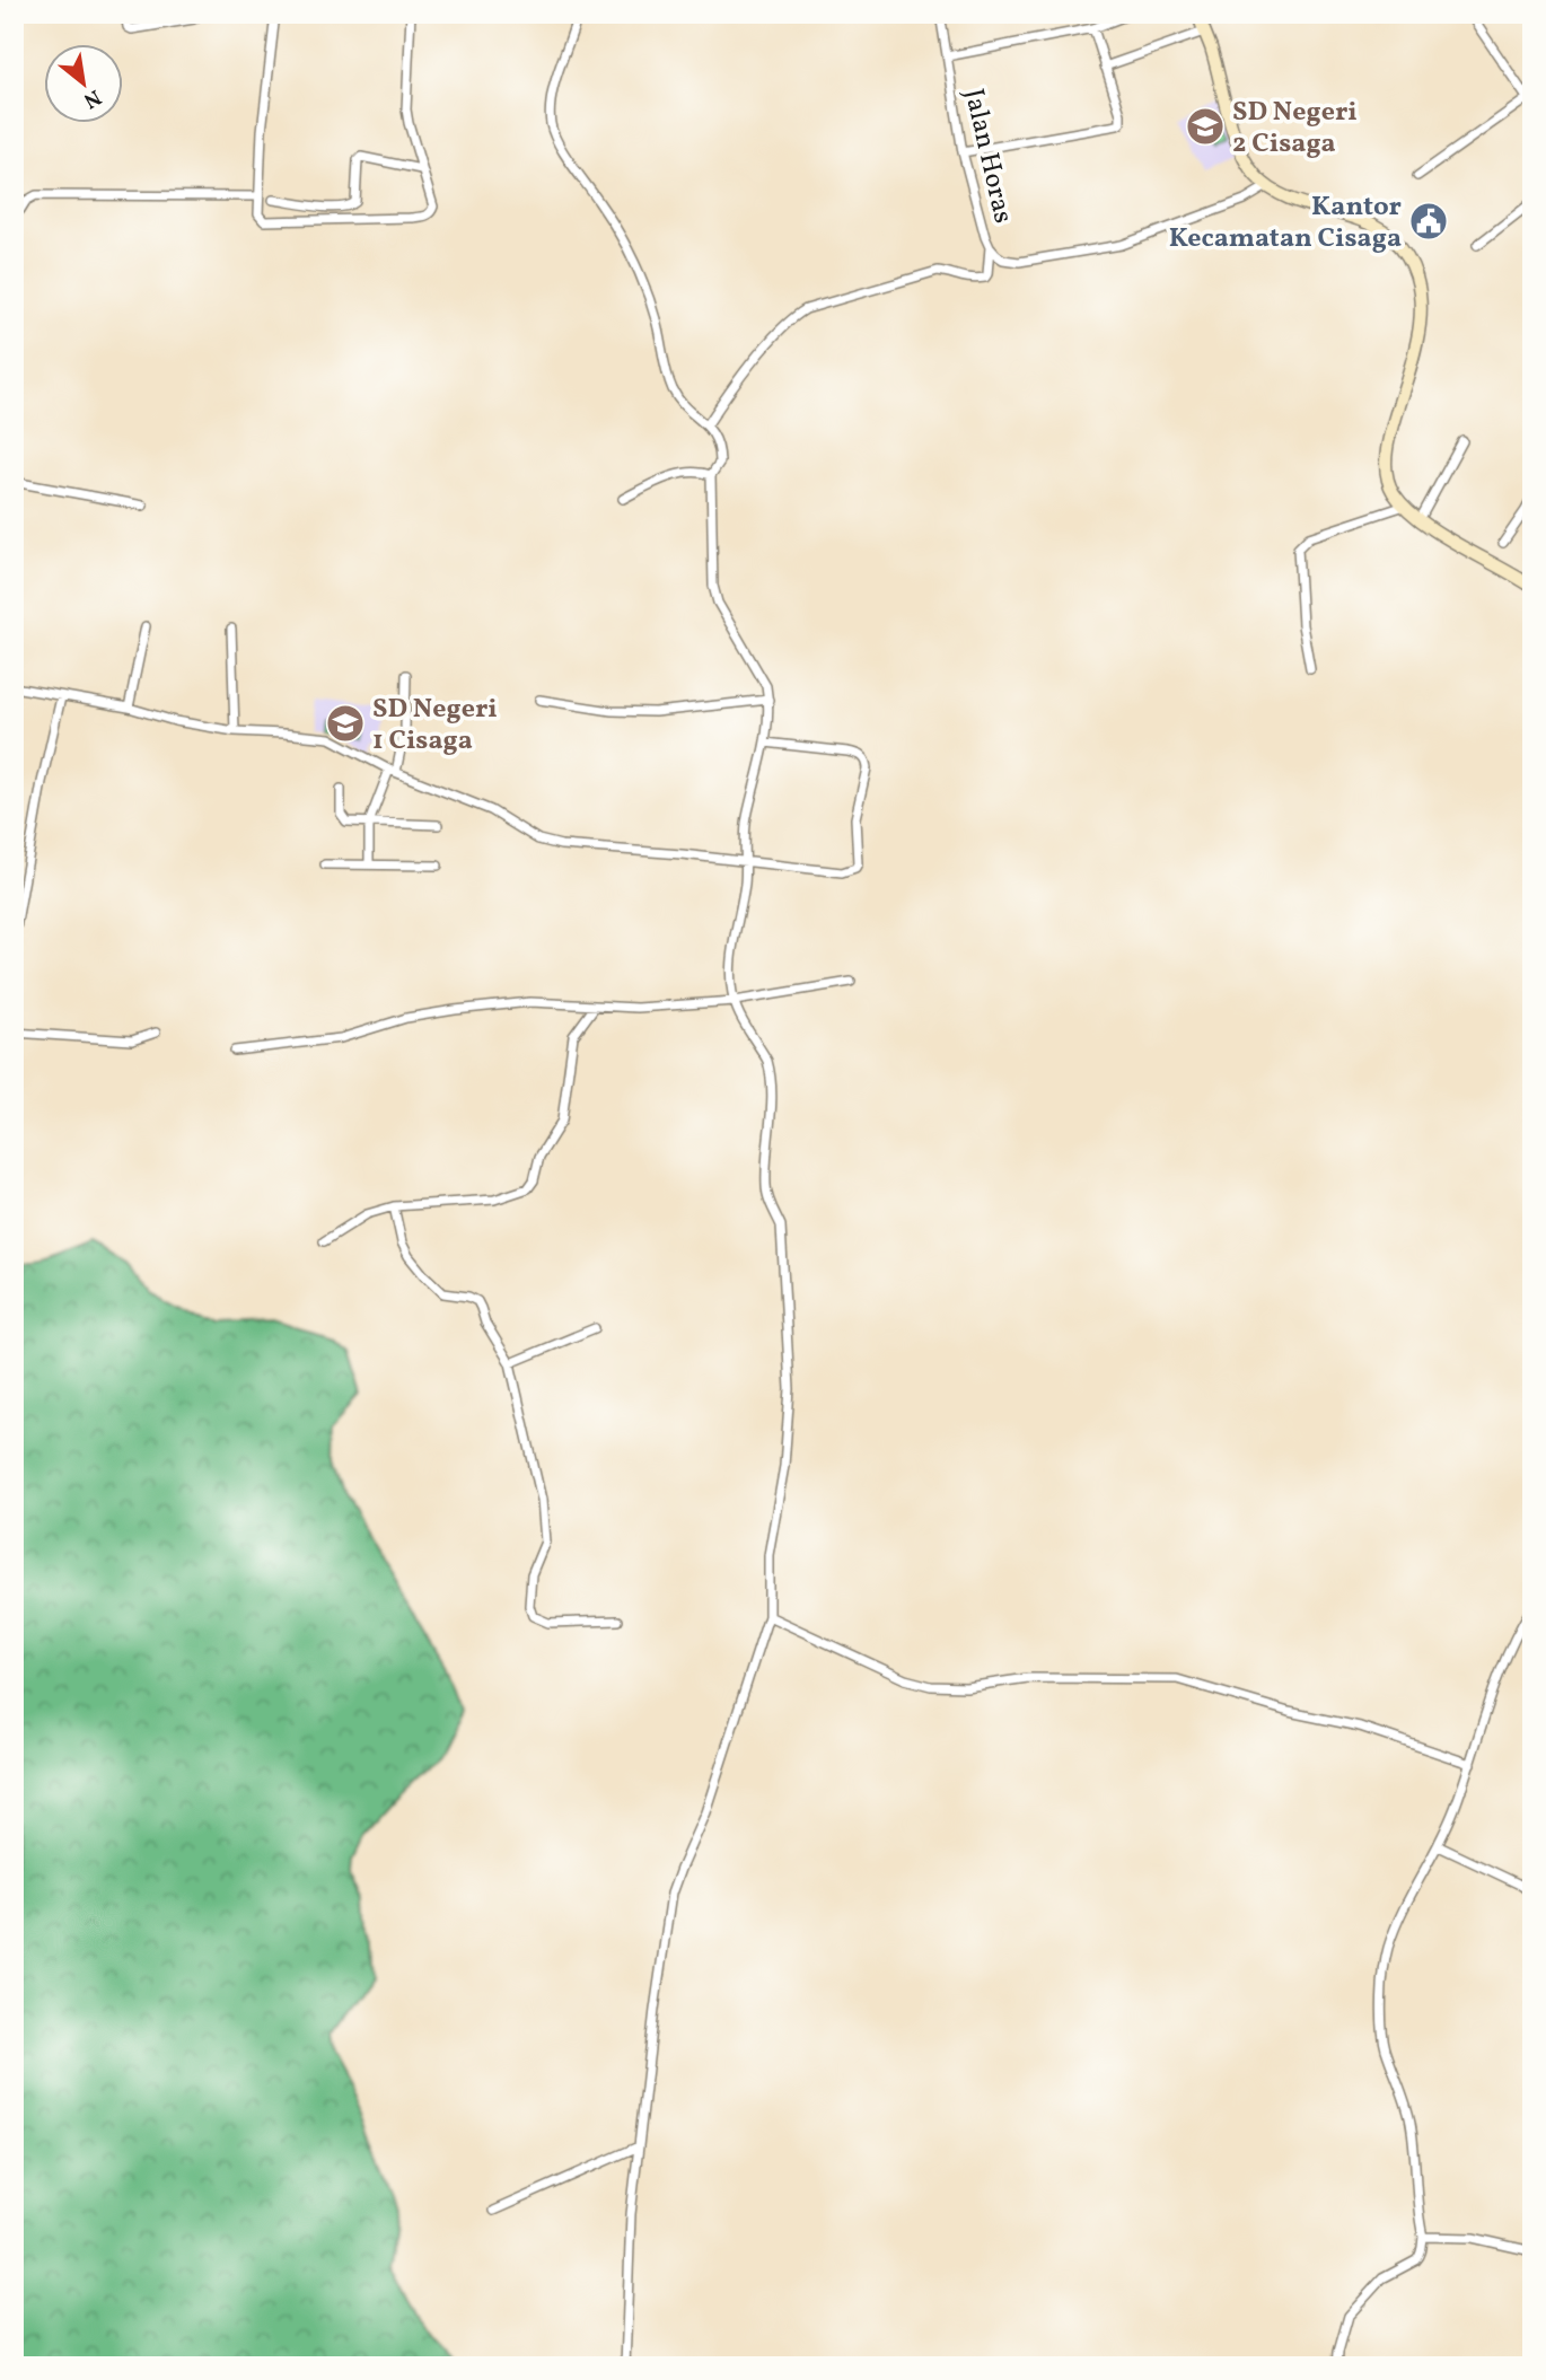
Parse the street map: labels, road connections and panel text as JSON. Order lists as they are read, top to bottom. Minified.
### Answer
{"streets":{"street":["Jalan Horas"]},"places":{"school or university":["SD Negeri 2 Cisaga","SD Negeri 1 Cisaga"],"public building":["Kantor Kecamatan Cisaga"]},"north":"bottom right"}
